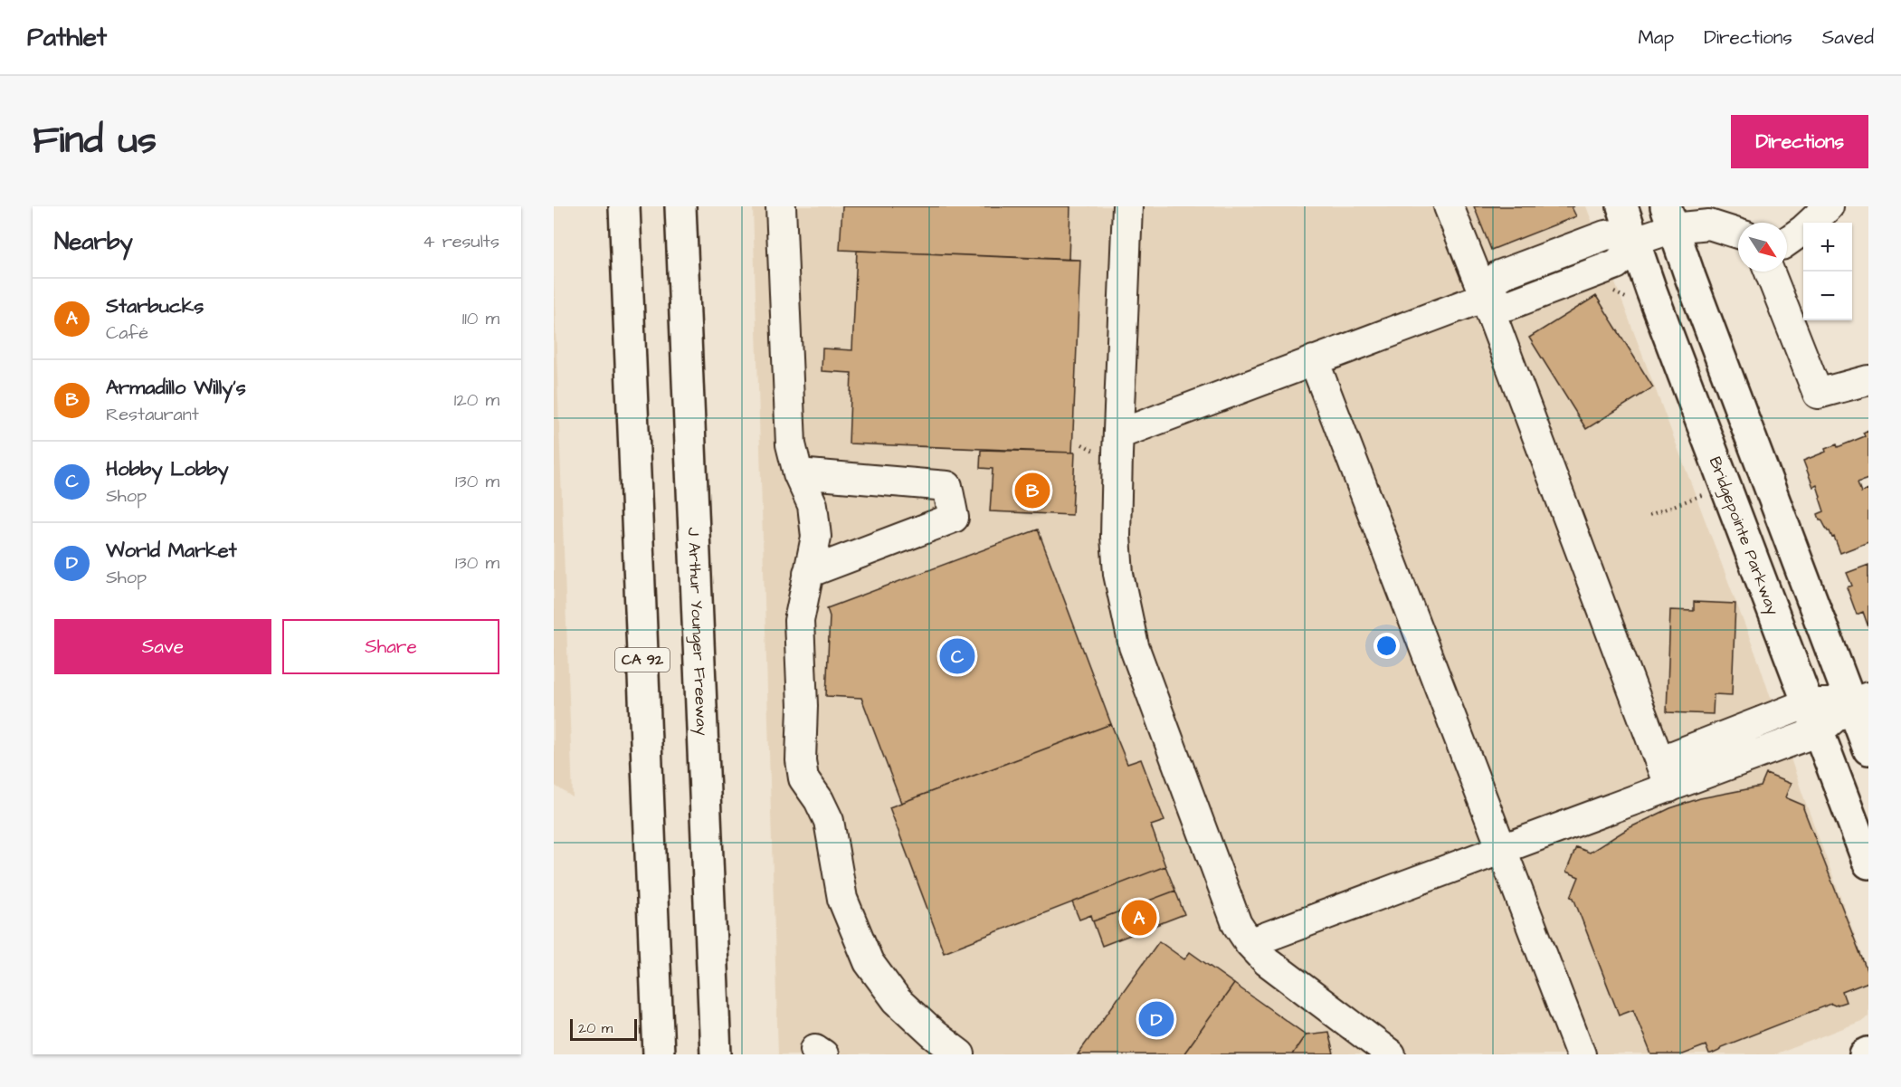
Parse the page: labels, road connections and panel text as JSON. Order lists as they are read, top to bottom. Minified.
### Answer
{"streets":{"main road":["Bridgepointe Parkway","J Arthur Younger Freeway","CA 92"]},"scale_bar":"20 m","north":"bottom right","page":{"header":"Pathlet","nav":["Map","Directions","Saved"],"title":"Find us","buttons":["Directions",["Save","Share"]],"heading":["Nearby","4 results"],"map_buttons":["+","−"],"list":[{"mark":"A","name":"Starbucks","note":"Café","value":"110 m"},{"mark":"B","name":"Armadillo Willy's","note":"Restaurant","value":"120 m"},{"mark":"C","name":"Hobby Lobby","note":"Shop","value":"130 m"},{"mark":"D","name":"World Market","note":"Shop","value":"130 m"}],"pins":["B","C","A","D"],"scale":"20 m"}}
